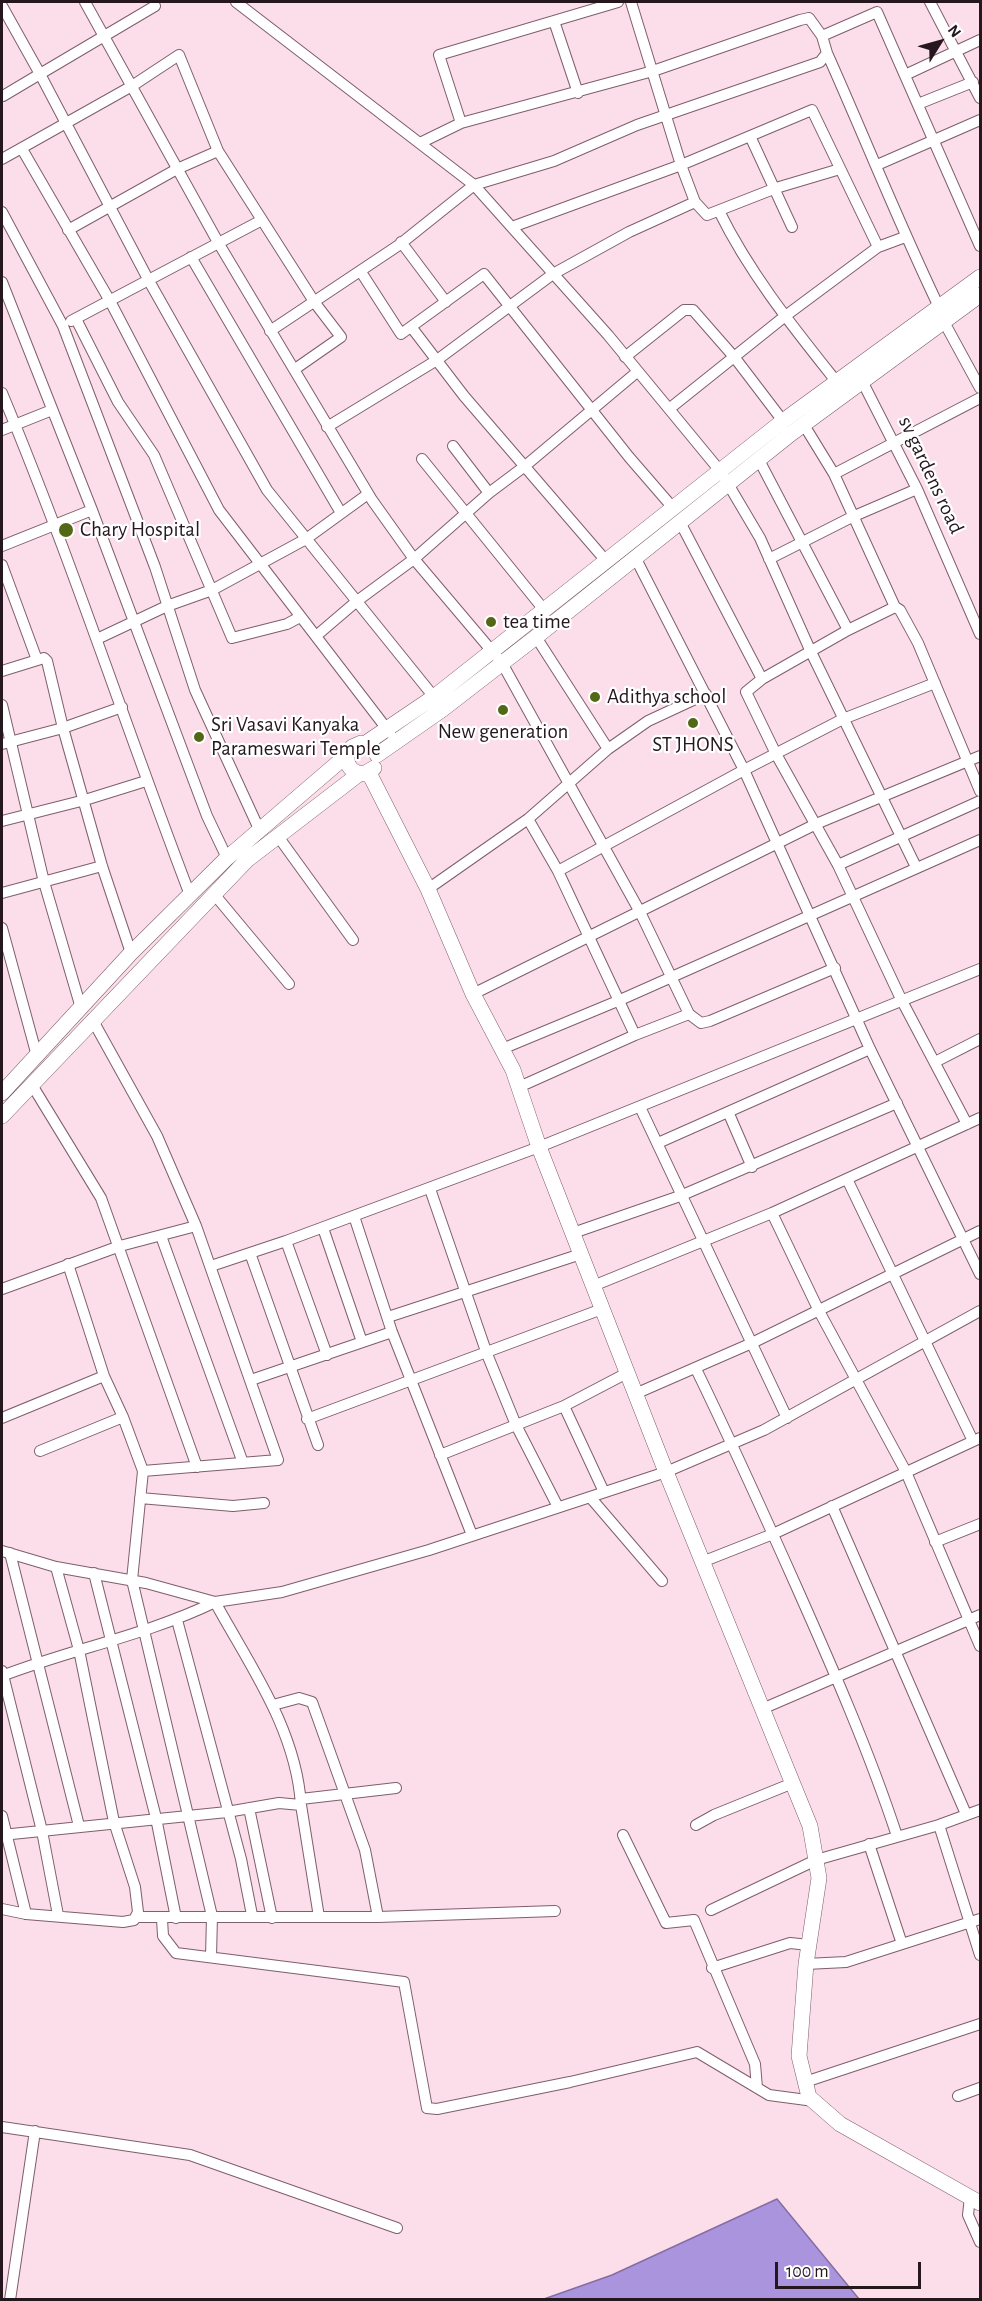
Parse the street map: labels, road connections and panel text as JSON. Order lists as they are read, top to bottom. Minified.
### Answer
{"streets":{"street":["sv gardens road"]},"places":["Chary Hospital","tea time","Adithya school","New generation","ST JHONS","Sri Vasavi Kanyaka Parameswari Temple"],"scale_bar":"100 m","north":"top right"}
